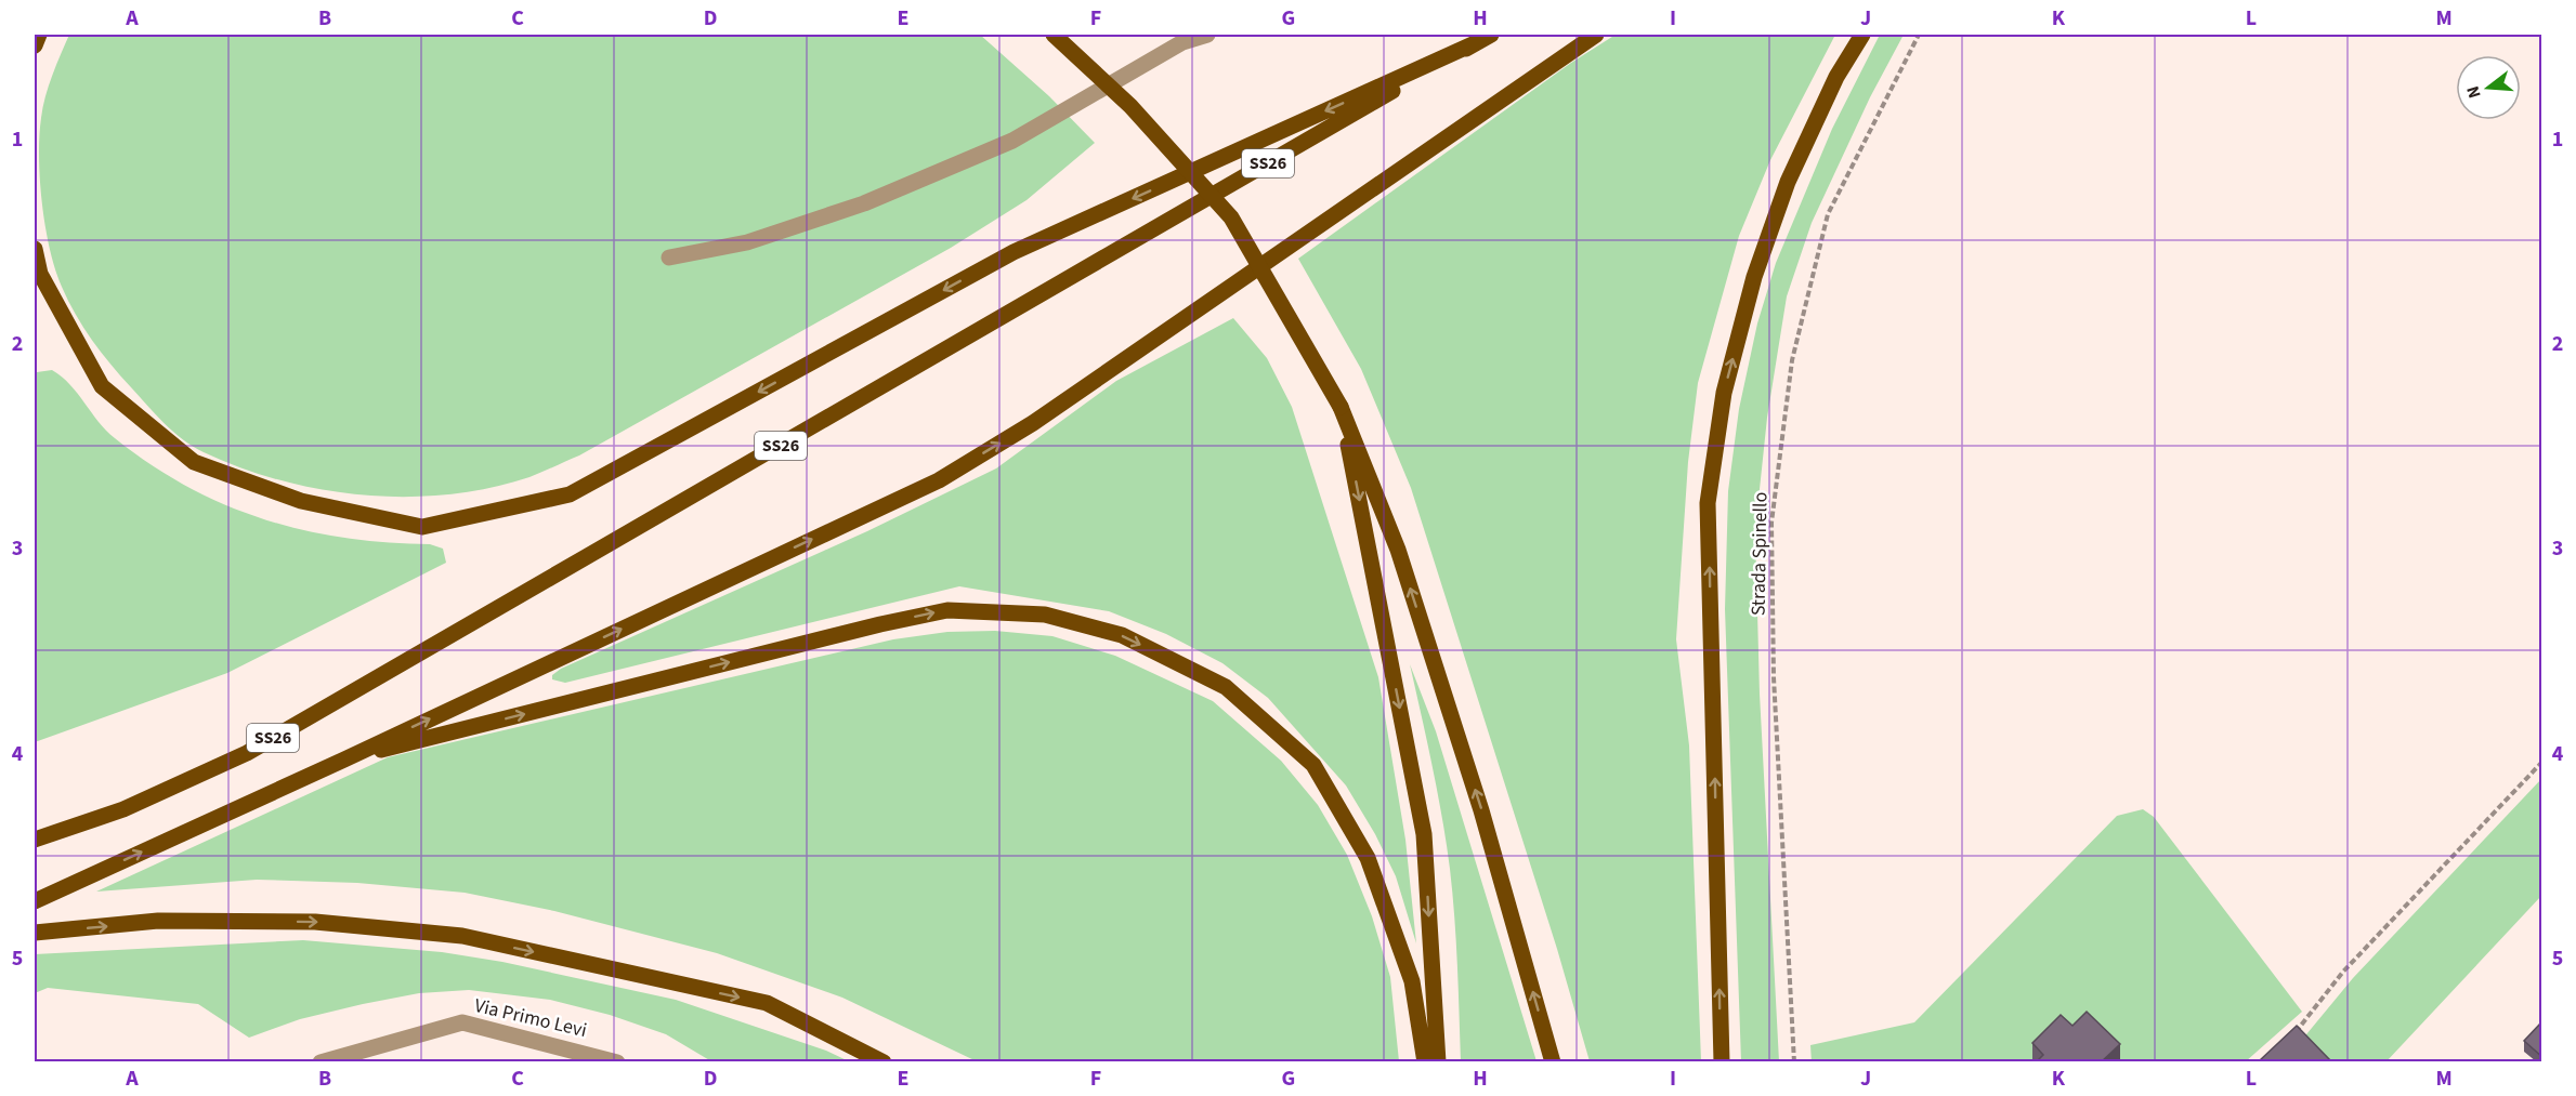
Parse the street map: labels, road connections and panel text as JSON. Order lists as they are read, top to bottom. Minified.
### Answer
{"streets":{"main road":["SS26"],"street":["Via Primo Levi"],"path":["Strada Spinello"]},"north":"left","grid":{"columns":["A","B","C","D","E","F","G","H","I","J","K","L","M"],"rows":["1","2","3","4","5"]}}
